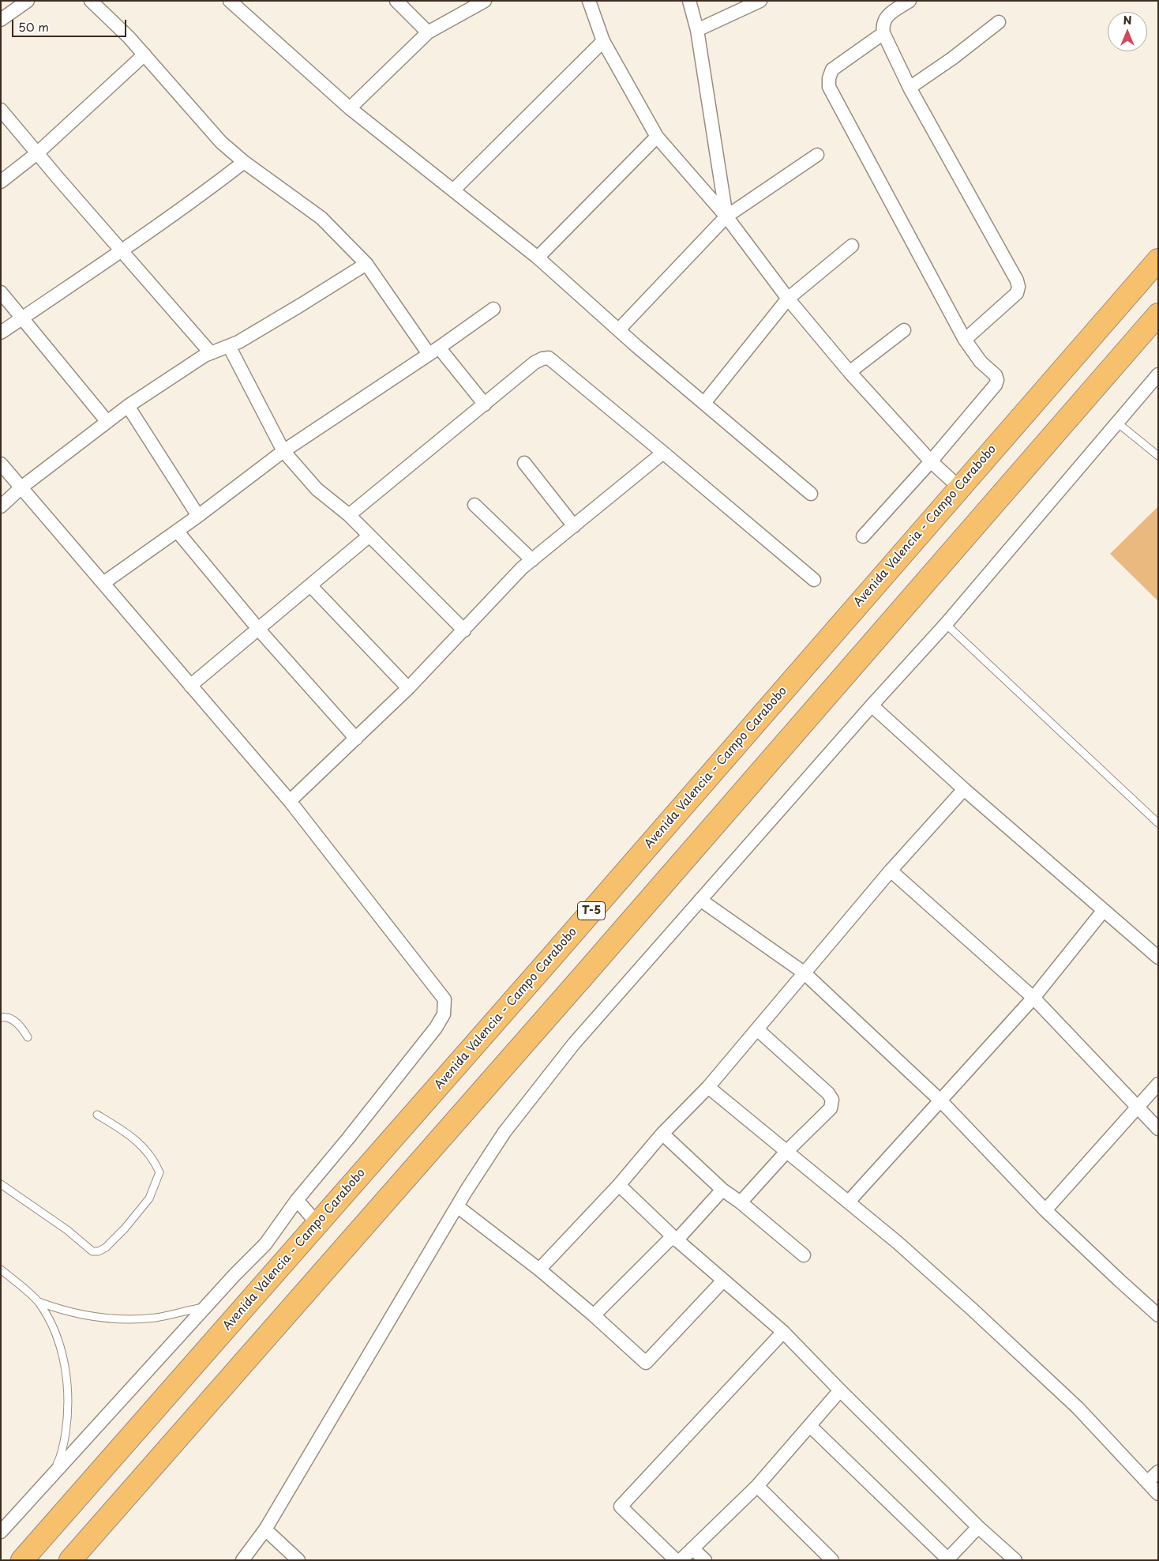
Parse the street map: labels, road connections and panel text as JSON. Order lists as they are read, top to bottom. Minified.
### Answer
{"streets":{"highway":["Avenida Valencia - Campo Carabobo","T-5"]},"scale_bar":"50 m","north":"top"}
